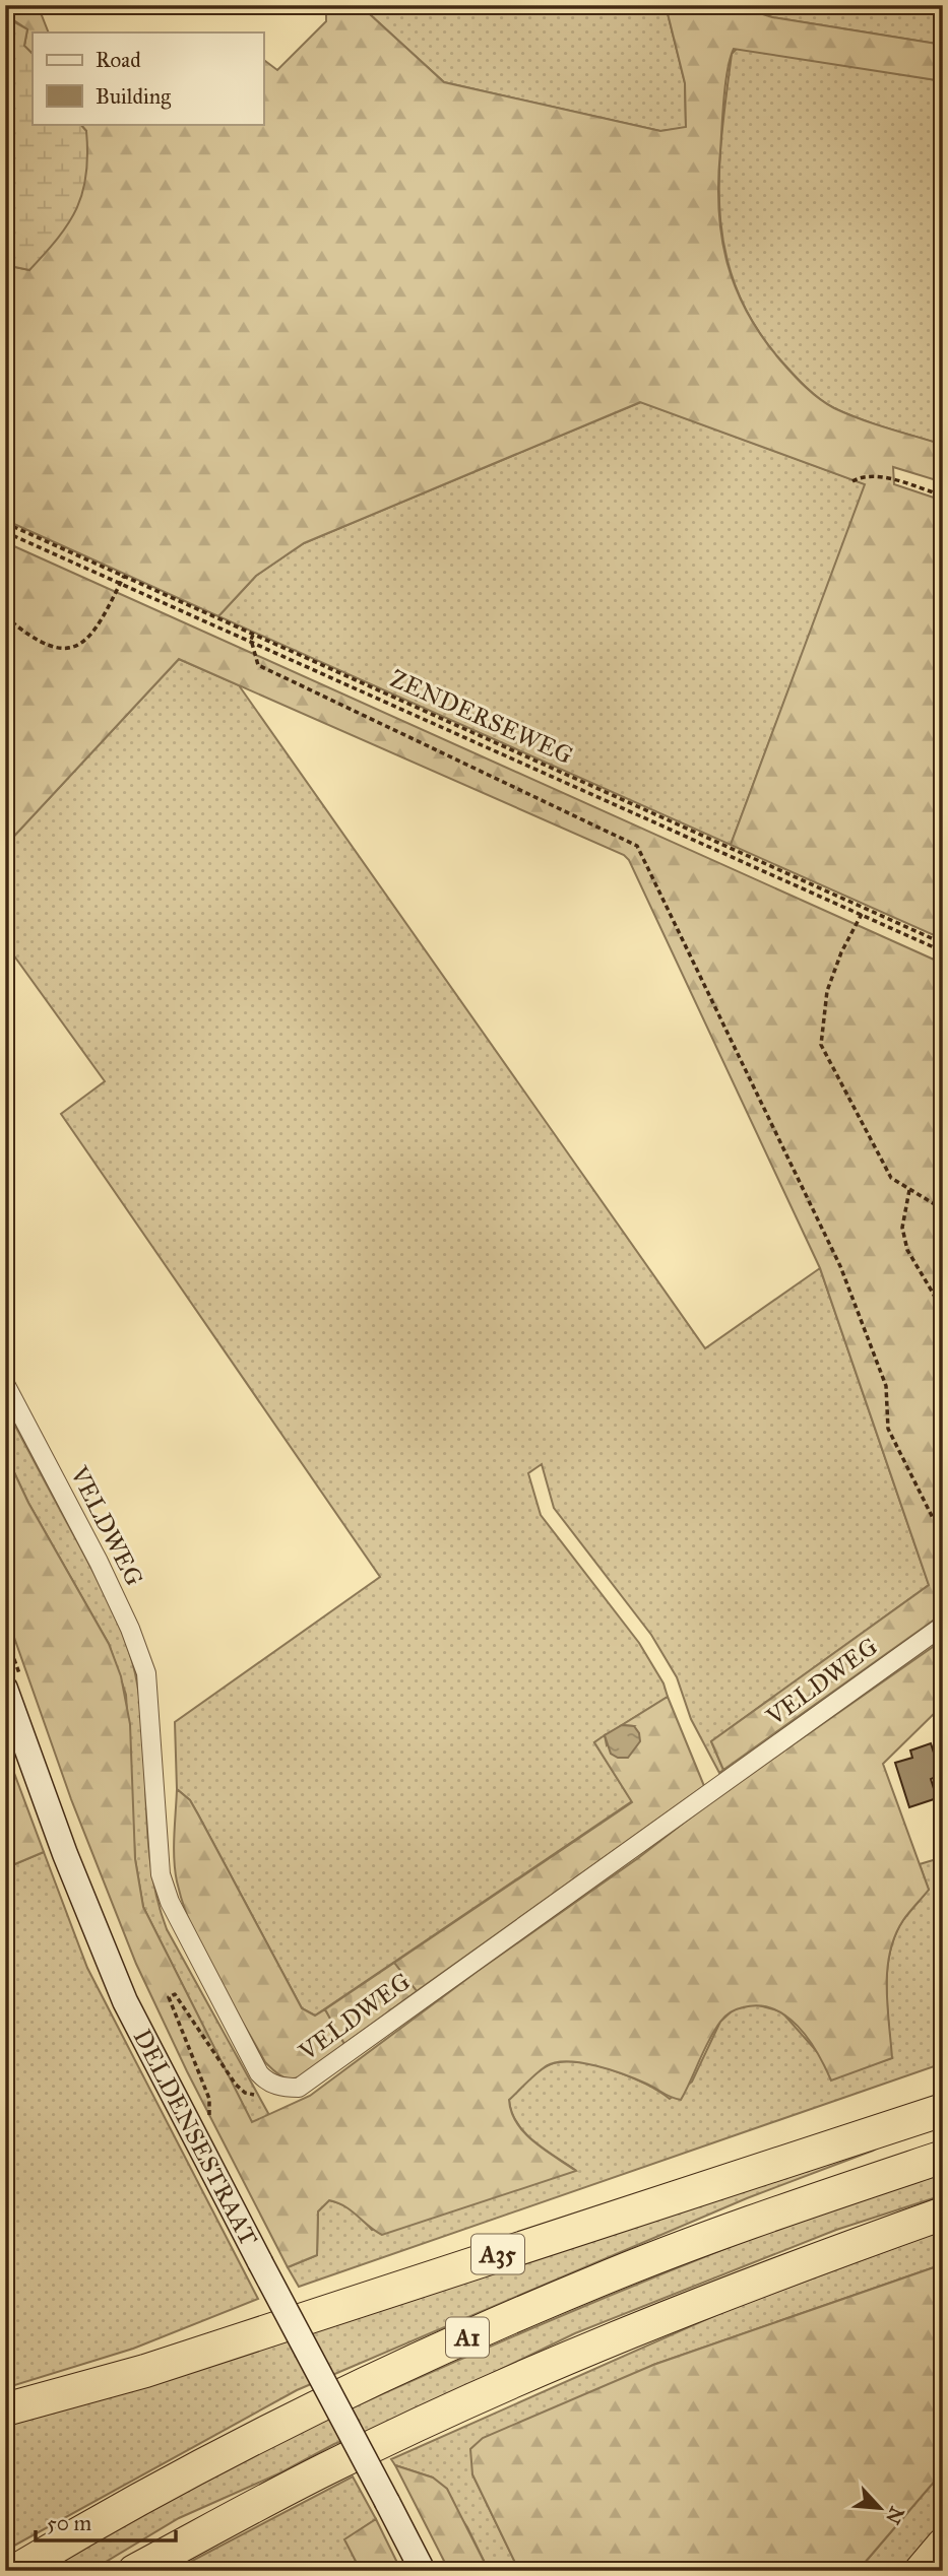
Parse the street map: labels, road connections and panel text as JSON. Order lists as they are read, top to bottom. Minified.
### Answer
{"streets":{"highway":["A35","A1"],"street":["VELDWEG","DELDENSESTRAAT"],"path":["ZENDERSEWEG"]},"legend":["Road","Building"],"scale_bar":"50 m","north":"bottom right"}
